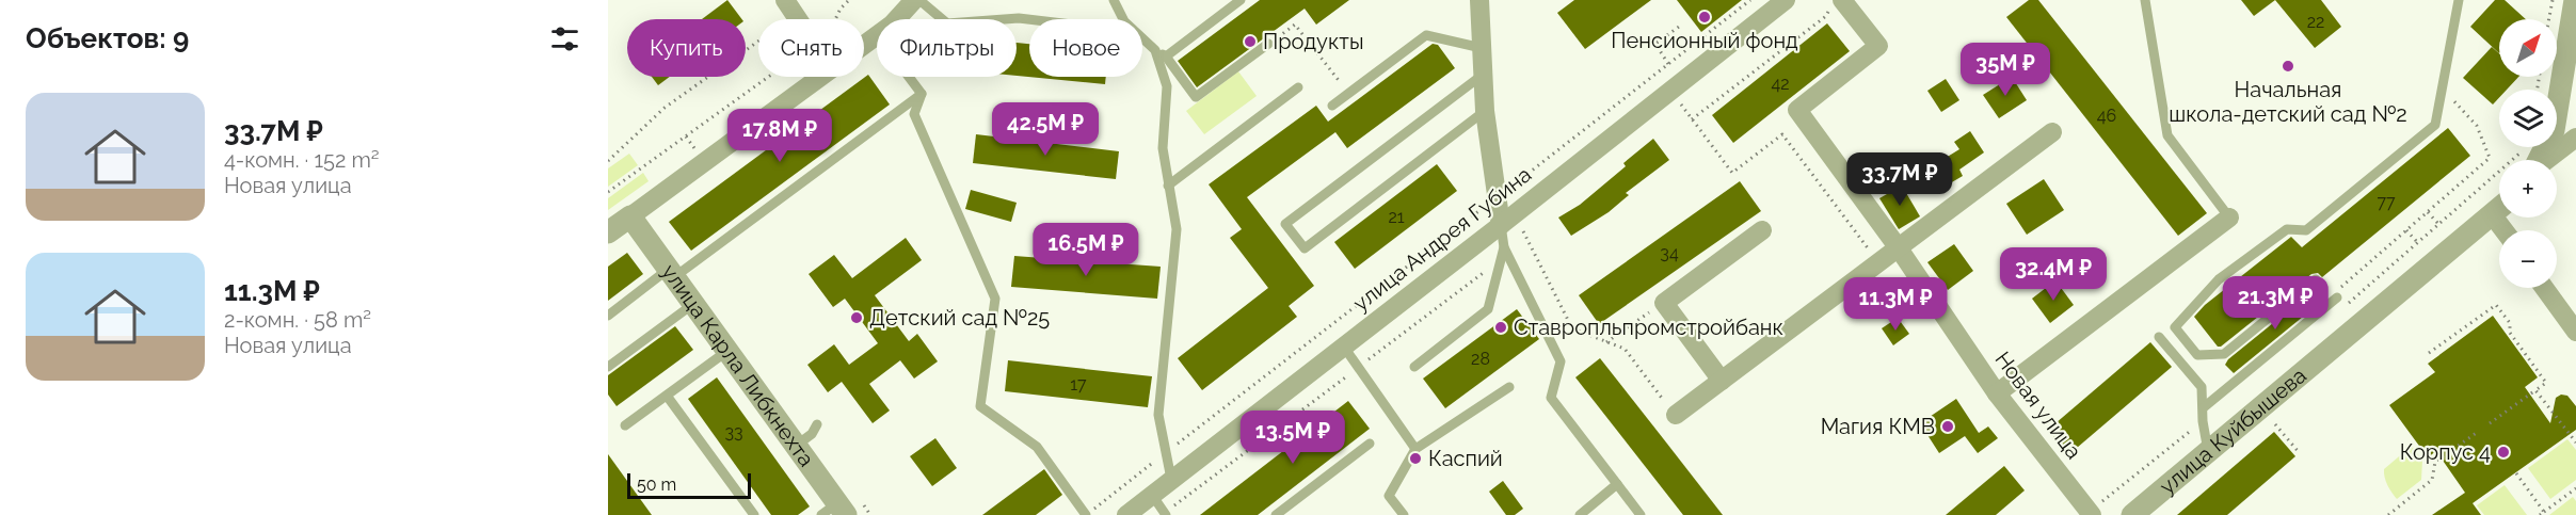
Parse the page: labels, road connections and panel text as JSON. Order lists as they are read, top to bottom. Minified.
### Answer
{"streets":{"street":["улица Андрея Губина","улица Карла Либкнехта","Новая улица","улица Куйбышева"]},"places":["Пенсионный фонд","Продукты","Начальная школа-детский сад №2","Детский сад №25","Ставропльпромстройбанк","Магия КМВ","Корпус 4","Каспий"],"house_numbers":["22","42","46","77","21","34","28","17","33"],"scale_bar":"50 m","north":"top right","page":{"heading":"Объектов: 9","map_buttons":["+","−"],"chip":["Купить","Снять","Фильтры","Новое"],"price":["35M ₽","42.5M ₽","17.8M ₽","33.7M ₽","16.5M ₽","32.4M ₽","21.3M ₽","11.3M ₽","13.5M ₽"],"list":[{"name":"33.7M ₽","note":"4-комн. · 152 m² · Новая улица"},{"name":"11.3M ₽","note":"2-комн. · 58 m² · Новая улица"}],"scale":"50 m"}}
